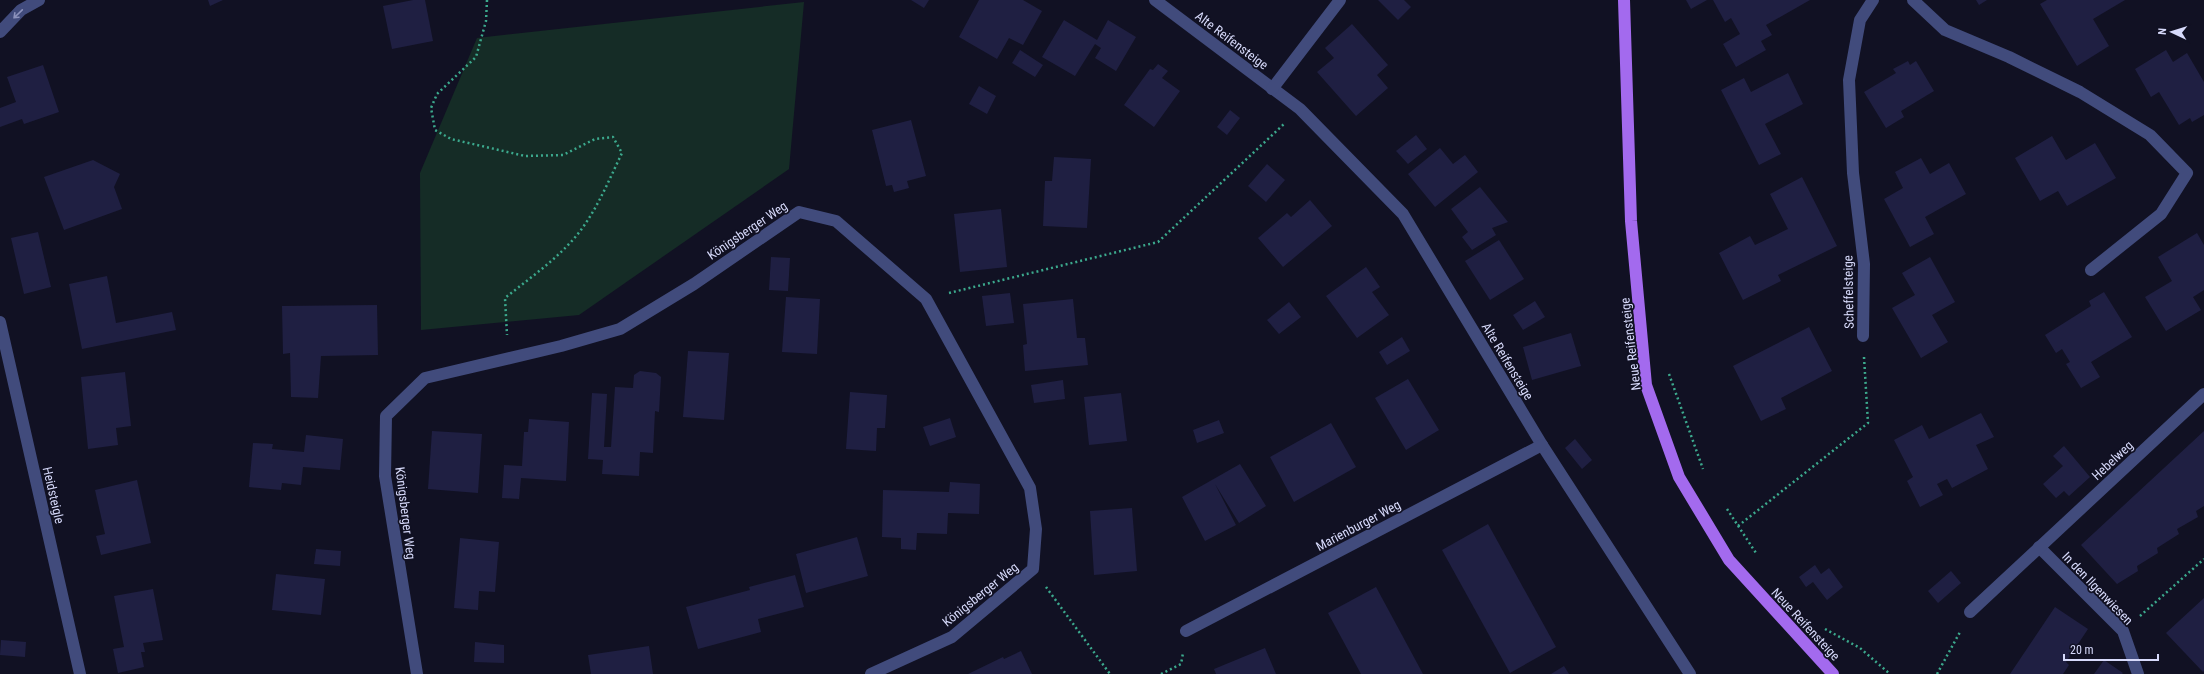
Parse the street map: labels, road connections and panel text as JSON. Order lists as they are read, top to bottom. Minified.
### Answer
{"streets":{"main road":["Neue Reifensteige"],"street":["Alte Reifensteige","Königsberger Weg","Scheffelsteige","Hebelweg","Heidsteigle","Marienburger Weg","In den Ilgenwiesen"]},"crossings":[["Alte Reifensteige","Marienburger Weg"],["Hebelweg","In den Ilgenwiesen"]],"scale_bar":"20 m","north":"left"}
